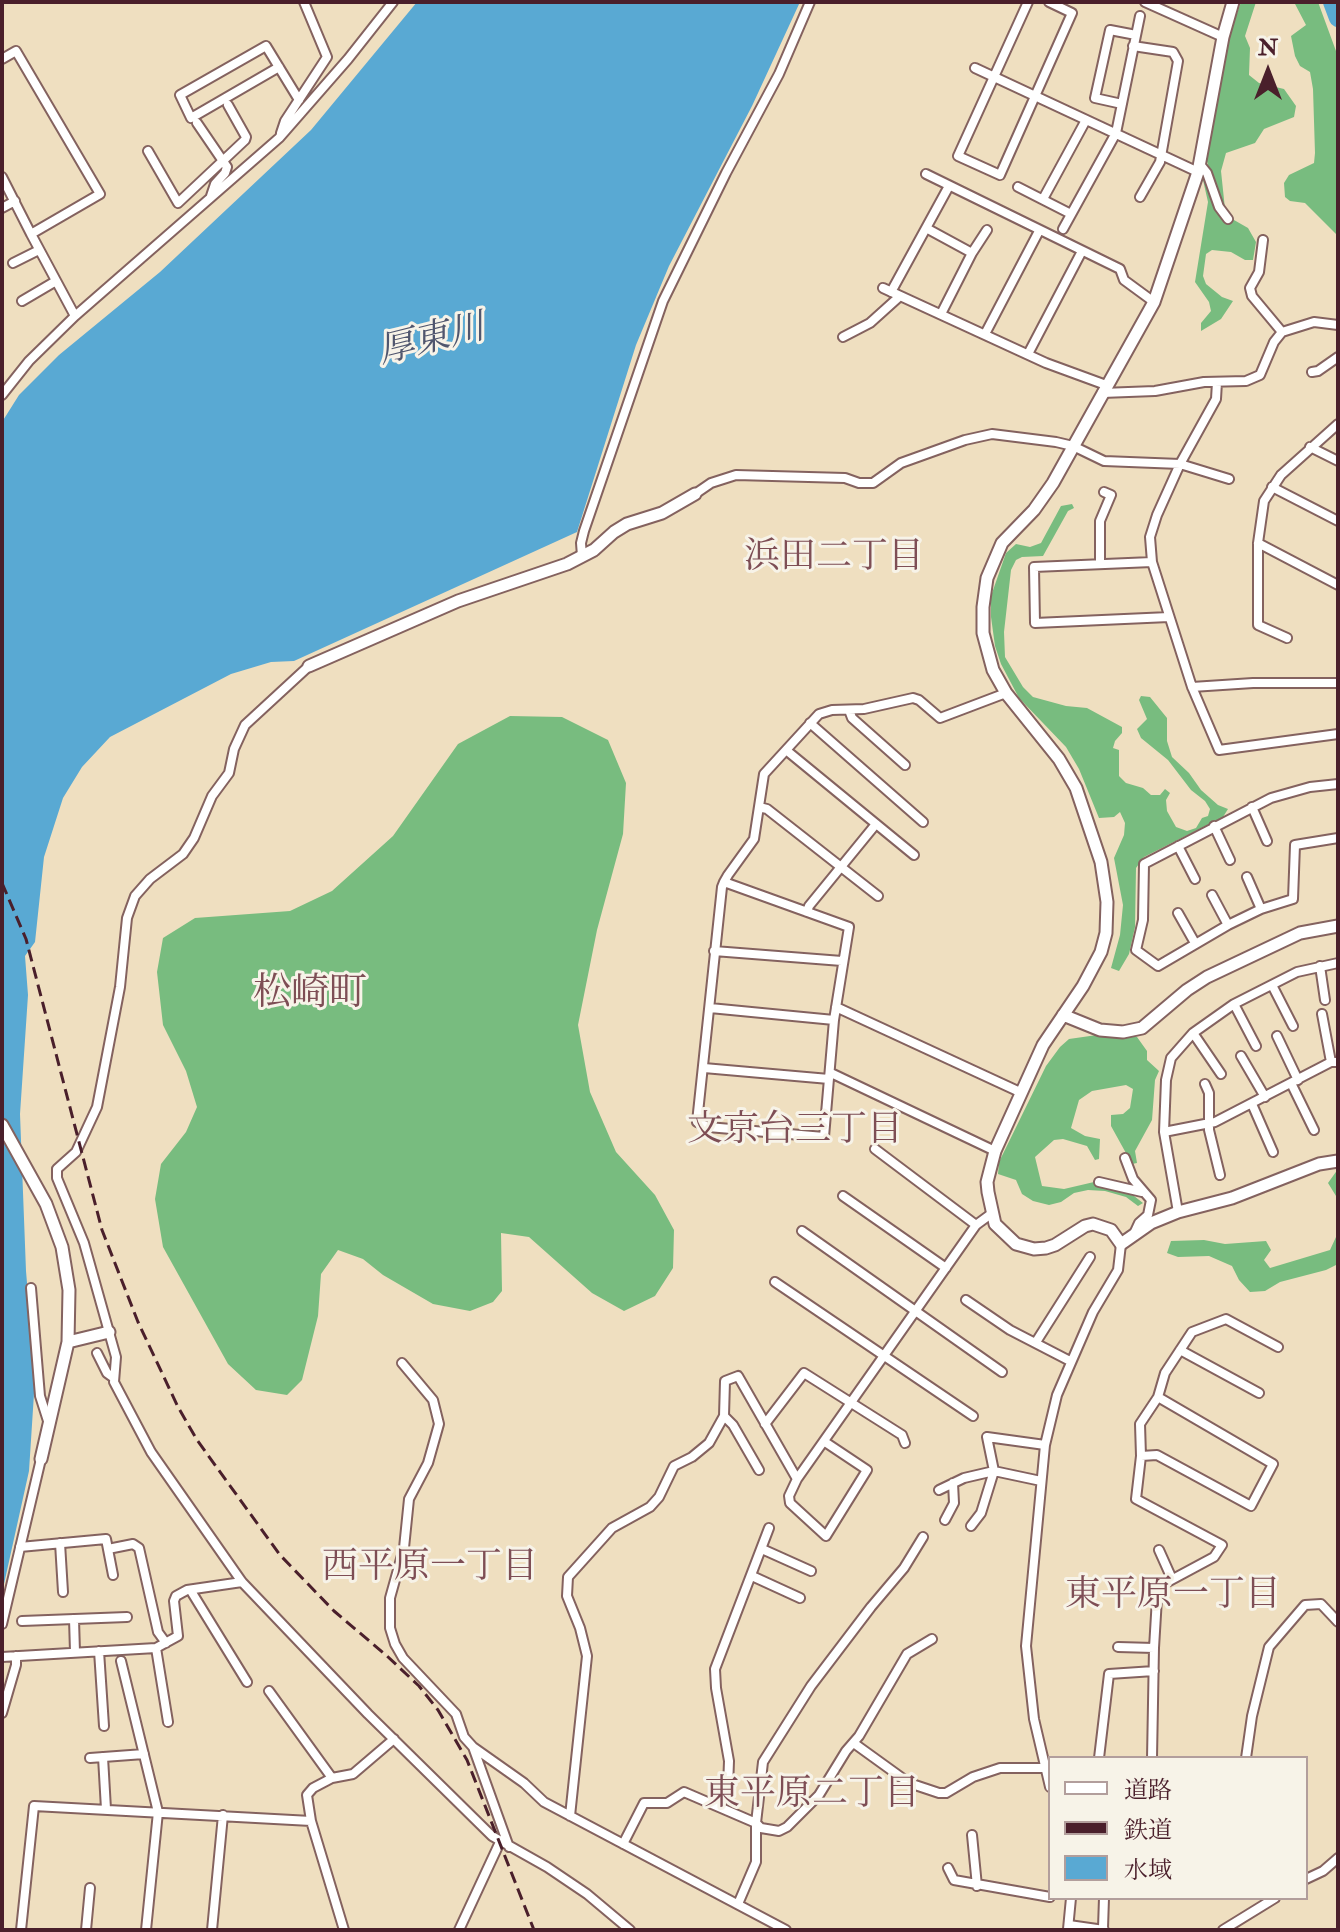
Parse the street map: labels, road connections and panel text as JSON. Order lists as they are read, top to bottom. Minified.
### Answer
{"districts":["浜田二丁目","松崎町","文京台三丁目","西平原一丁目","東平原一丁目","東平原二丁目"],"water":["厚東川"],"legend":["道路","鉄道","水域"],"north":"top"}
